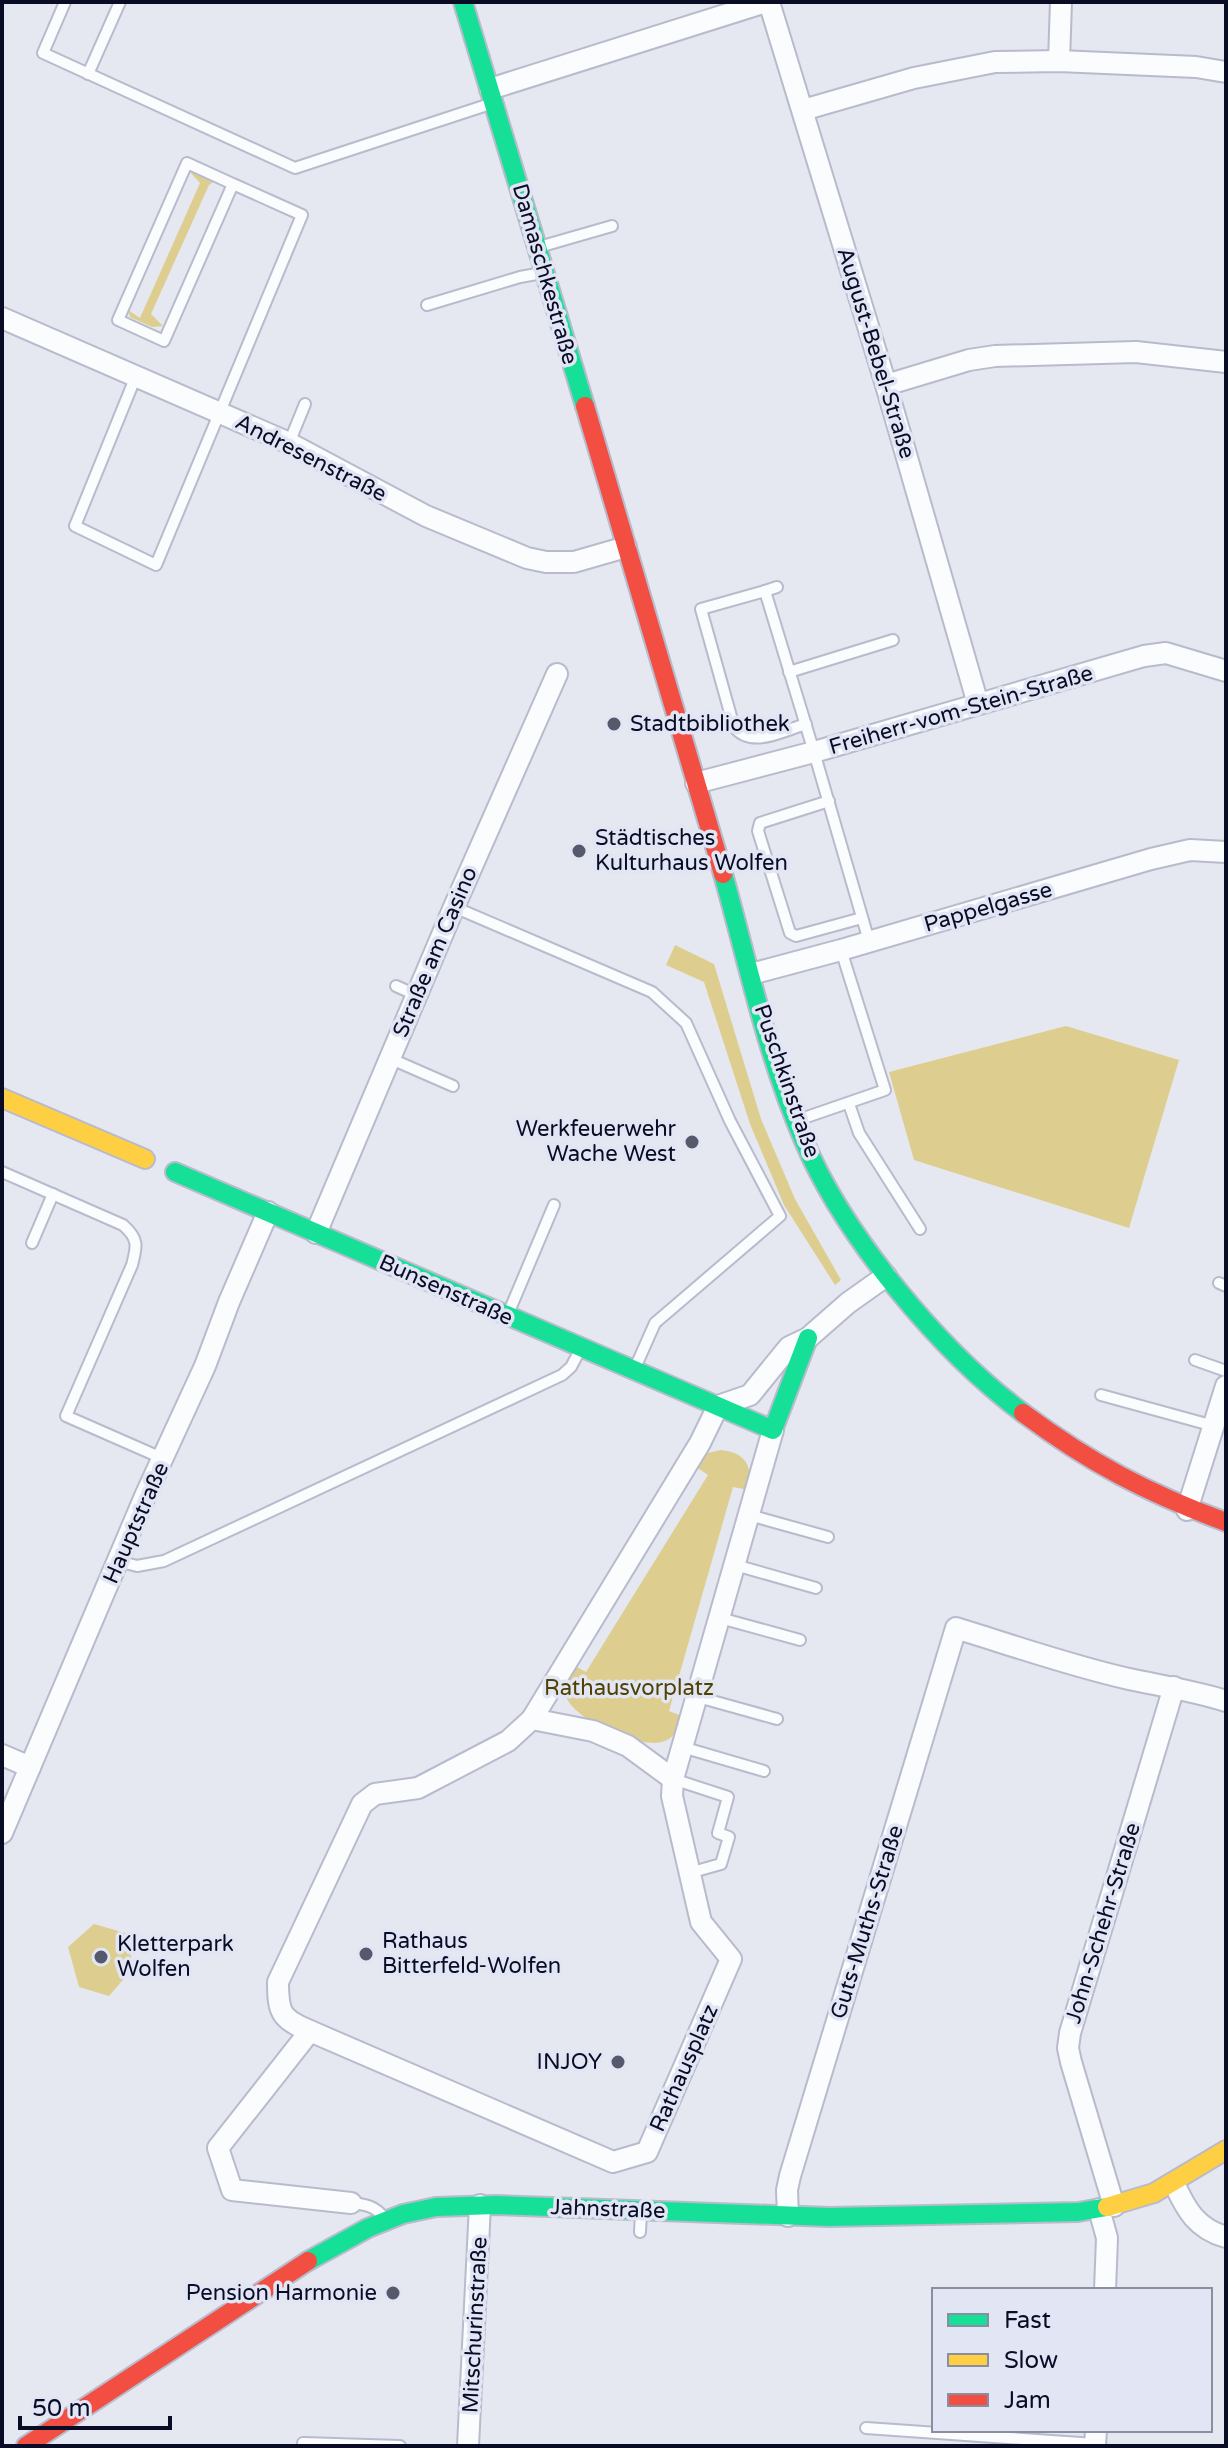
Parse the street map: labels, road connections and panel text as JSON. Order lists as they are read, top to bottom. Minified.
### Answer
{"streets":{"street":["Damaschkestraße","August-Bebel-Straße","Andresenstraße","Freiherr-vom-Stein-Straße","Pappelgasse","Straße am Casino","Puschkinstraße","Bunsenstraße","Hauptstraße","Guts-Muths-Straße","John-Schehr-Straße","Rathausplatz","Jahnstraße","Mitschurinstraße"]},"crossings":[["Damaschkestraße","August-Bebel-Straße"],["Damaschkestraße","Andresenstraße"],["Damaschkestraße","Puschkinstraße"],["August-Bebel-Straße","Freiherr-vom-Stein-Straße"],["Andresenstraße","Puschkinstraße"],["Freiherr-vom-Stein-Straße","Puschkinstraße"],["Pappelgasse","Puschkinstraße"],["Straße am Casino","Bunsenstraße"],["Bunsenstraße","Hauptstraße"],["Bunsenstraße","Rathausplatz"],["Guts-Muths-Straße","John-Schehr-Straße"],["Guts-Muths-Straße","Jahnstraße"],["John-Schehr-Straße","Jahnstraße"],["Jahnstraße","Mitschurinstraße"]],"parks":["Rathausvorplatz"],"places":["Stadtbibliothek","Städtisches Kulturhaus Wolfen","Werkfeuerwehr Wache West","Rathaus Bitterfeld-Wolfen","Kletterpark Wolfen","INJOY","Pension Harmonie"],"legend":["Fast","Slow","Jam"],"scale_bar":"50 m"}
